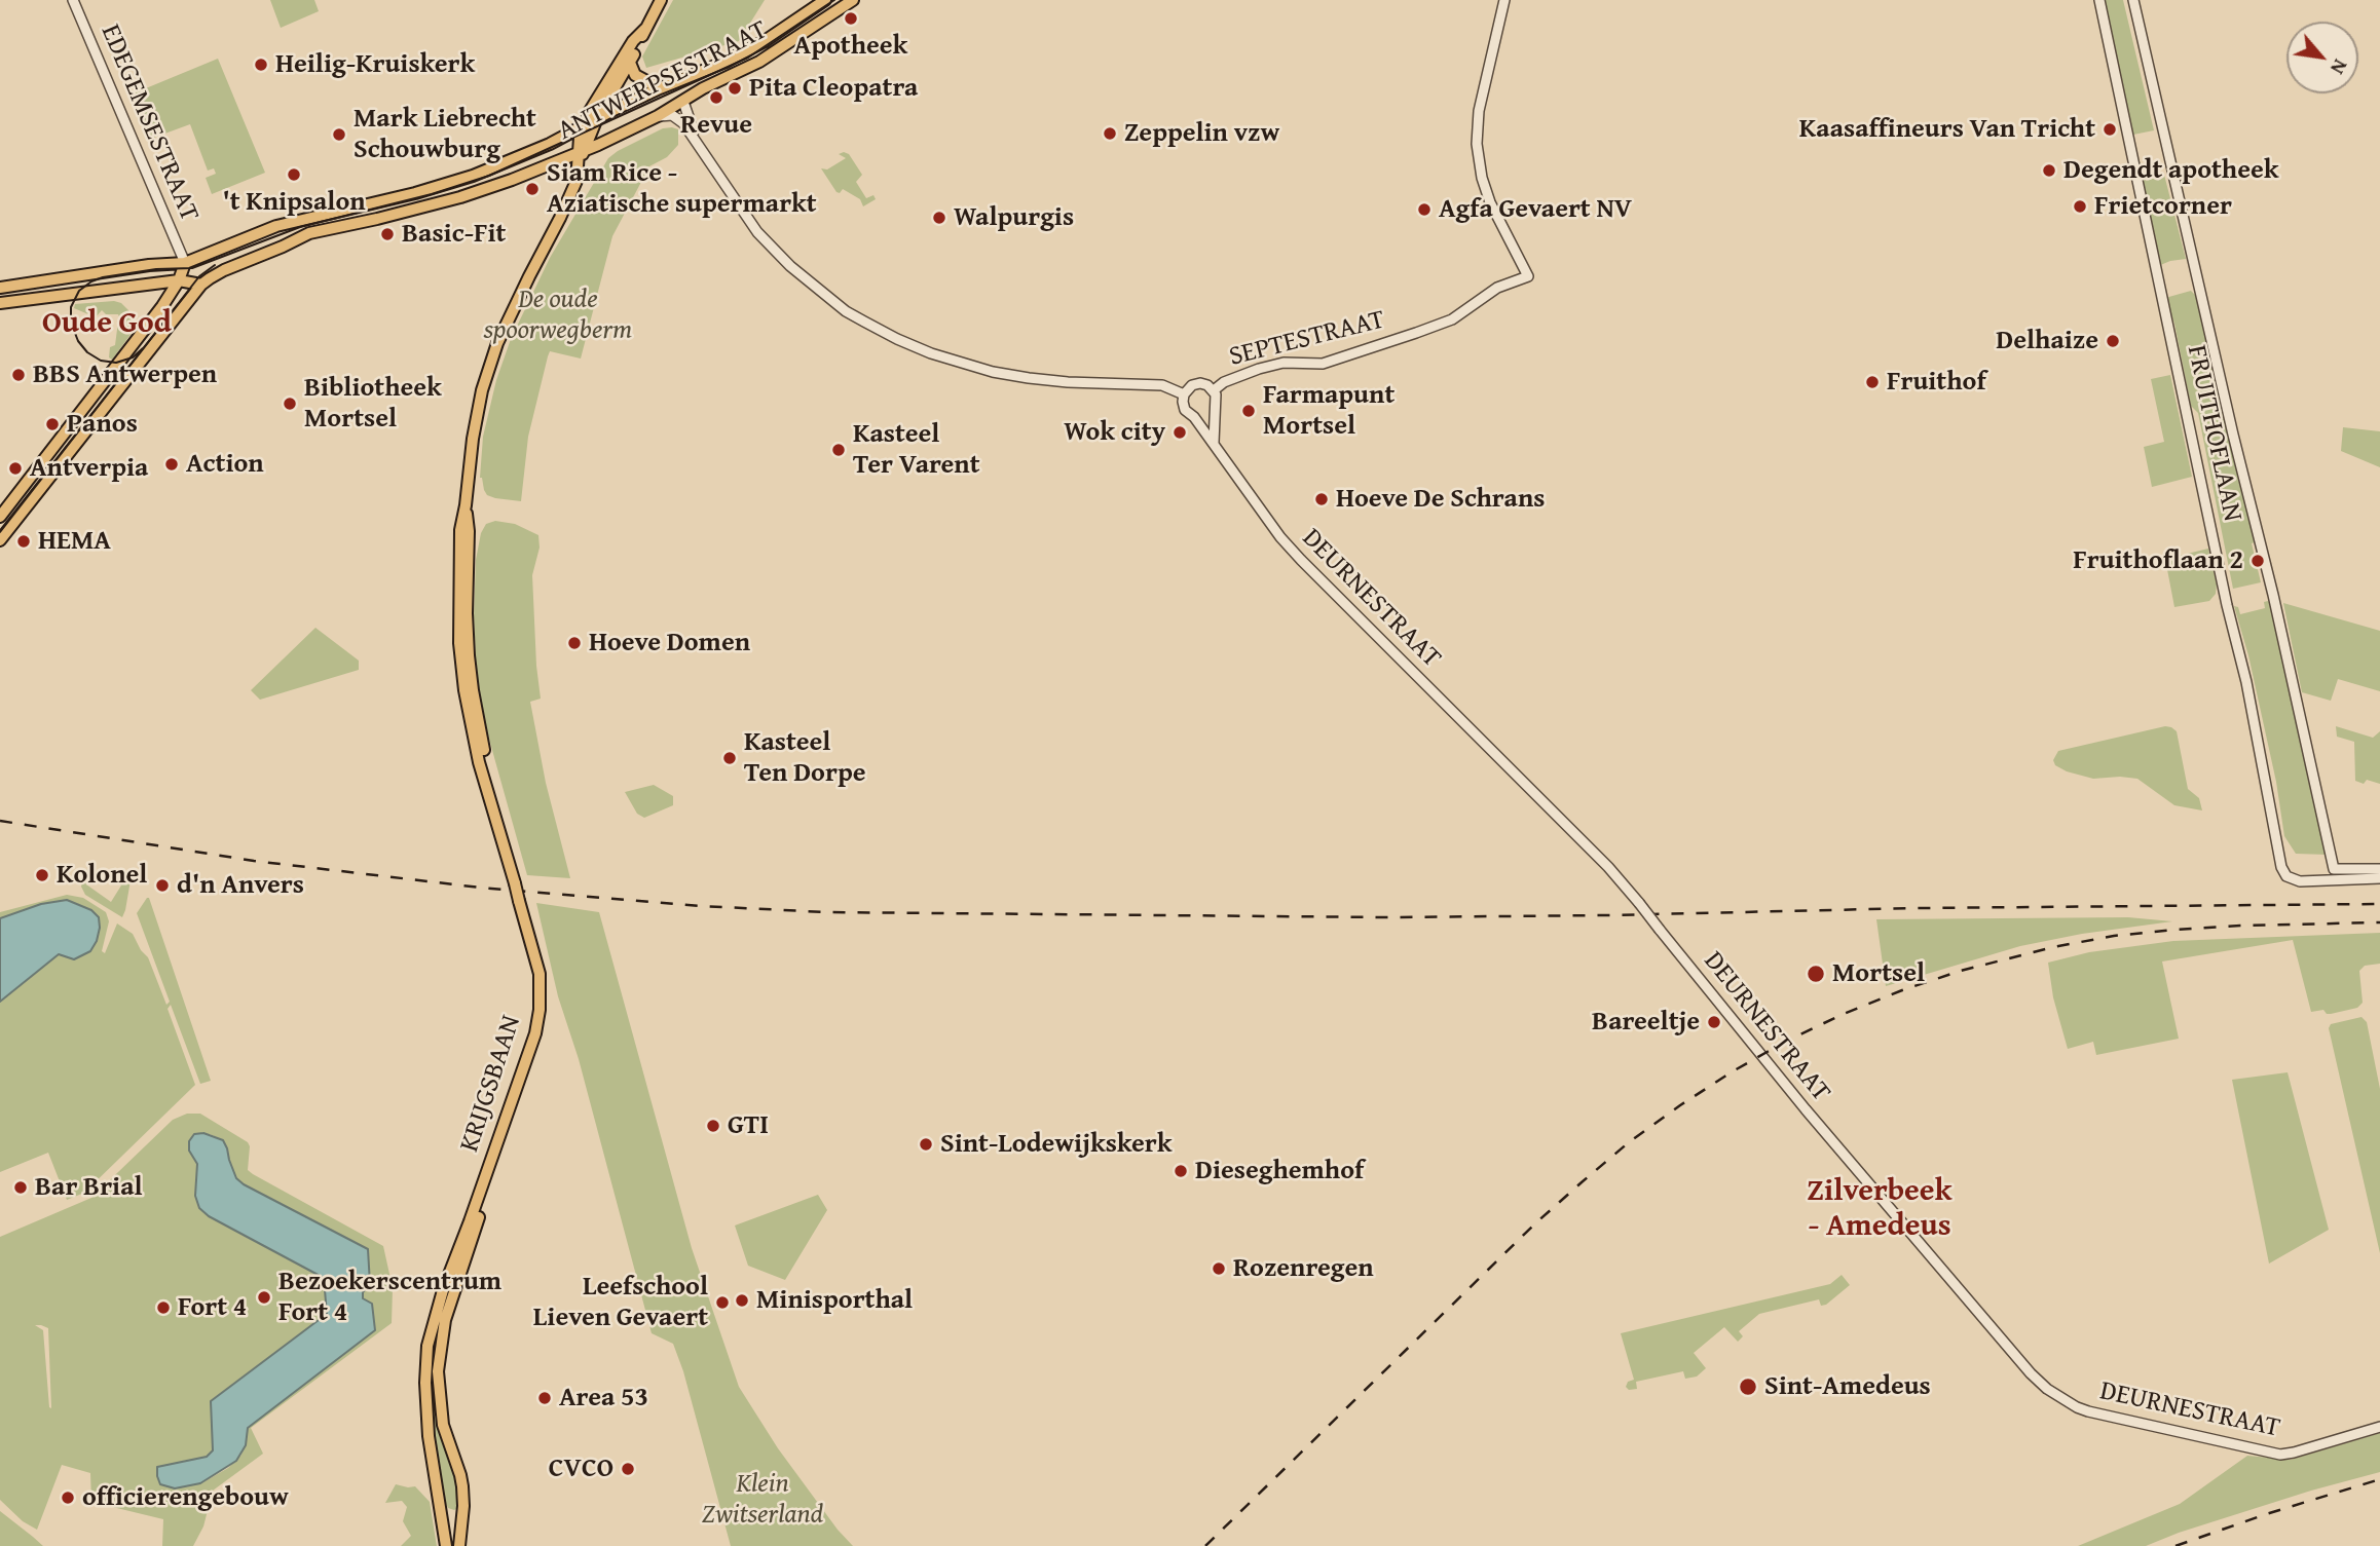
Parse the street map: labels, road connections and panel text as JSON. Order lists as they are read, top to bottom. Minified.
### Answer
{"streets":{"main road":["ANTWERPSESTRAAT","KRIJGSBAAN"],"street":["EDEGEMSESTRAAT","SEPTESTRAAT","FRUITHOFLAAN","DEURNESTRAAT"]},"crossings":[["ANTWERPSESTRAAT","EDEGEMSESTRAAT"],["ANTWERPSESTRAAT","KRIJGSBAAN"],["SEPTESTRAAT","DEURNESTRAAT"]],"districts":["Oude God","Zilverbeek - Amedeus"],"parks":["De oude spoorwegberm","Klein Zwitserland"],"places":["Apotheek","Heilig-Kruiskerk","Pita Cleopatra","Revue","Kaasaffineurs Van Tricht","Zeppelin vzw","Mark Liebrecht Schouwburg","Degendt apotheek","'t Knipsalon","Siam Rice - Aziatische supermarkt","Frietcorner","Agfa Gevaert NV","Walpurgis","Basic-Fit","Delhaize","BBS Antwerpen","Fruithof","Bibliotheek Mortsel","Farmapunt Mortsel","Panos","Wok city","Kasteel Ter Varent","Action","Antverpia","Hoeve De Schrans","HEMA","Fruithoflaan 2","Hoeve Domen","Kasteel Ten Dorpe","Kolonel","d'n Anvers","Mortsel","Bareeltje","GTI","Sint-Lodewijkskerk","Dieseghemhof","Bar Brial","Rozenregen","Bezoekerscentrum Fort 4","Minisporthal","Leefschool Lieven Gevaert","Fort 4","Sint-Amedeus","Area 53","CVCO","officierengebouw"],"north":"bottom right"}
